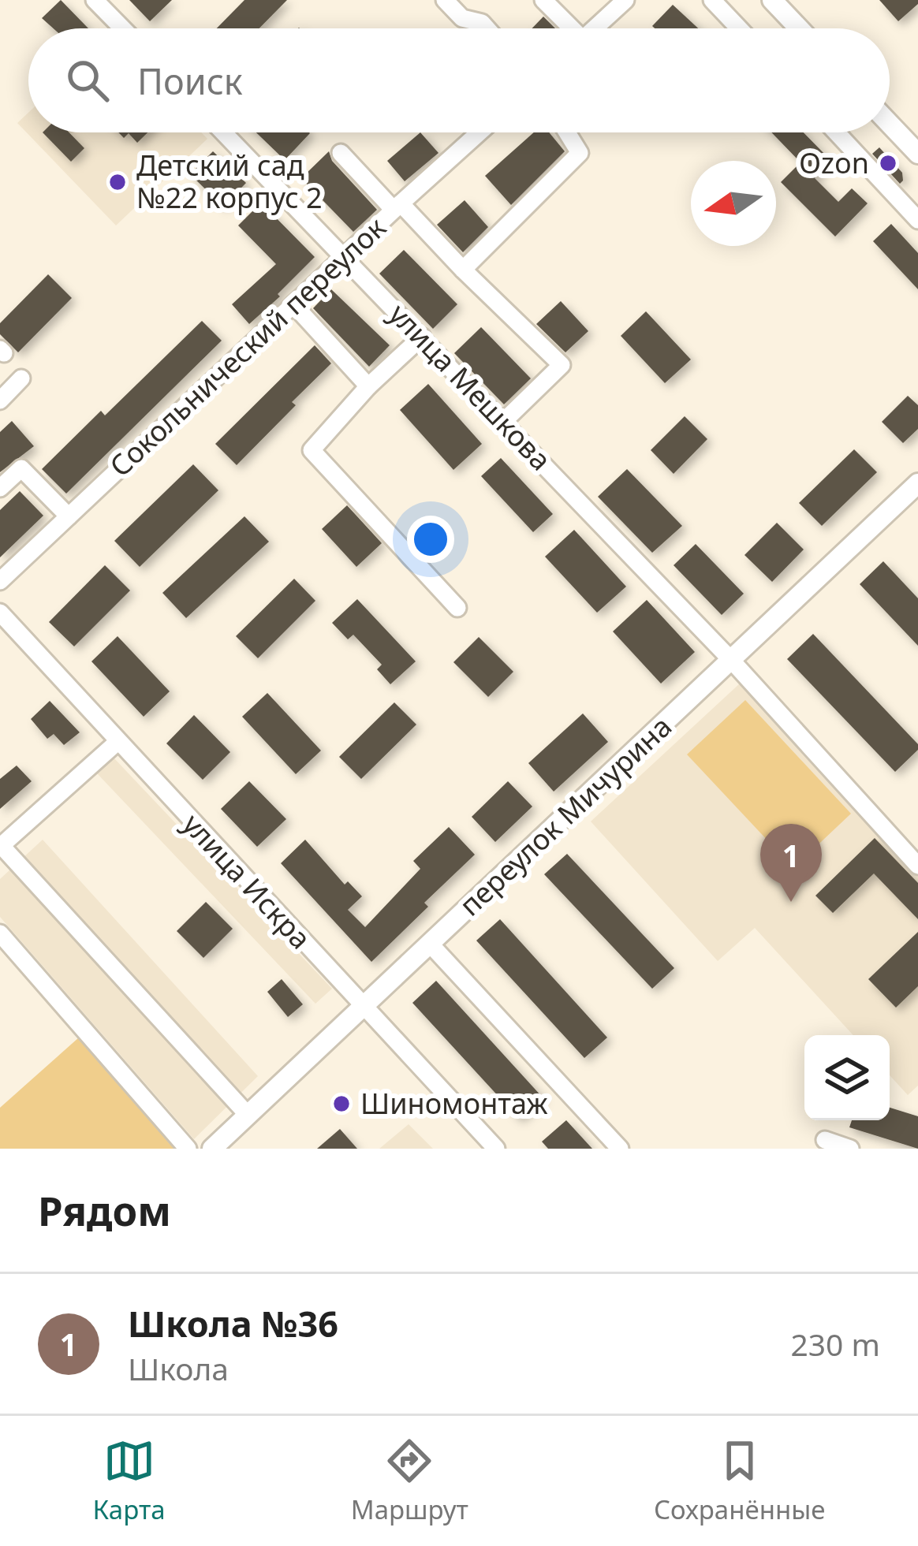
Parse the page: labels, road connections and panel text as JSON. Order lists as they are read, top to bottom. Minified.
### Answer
{"streets":{"main road":["переулок Мичурина"],"street":["Сокольнический переулок","улица Мешкова","улица Искра"]},"crossings":[["Сокольнический переулок","улица Мешкова"],["улица Мешкова","переулок Мичурина"],["переулок Мичурина","улица Искра"]],"places":["Ozon","Детский сад №22 корпус 2","Шиномонтаж"],"north":"left","page":{"search":"Поиск","pins":"1","heading":"Рядом","list":[{"mark":"1","name":"Школа №36","note":"Школа","value":"230 m"}],"nav":["Карта","Маршрут","Сохранённые"]}}
